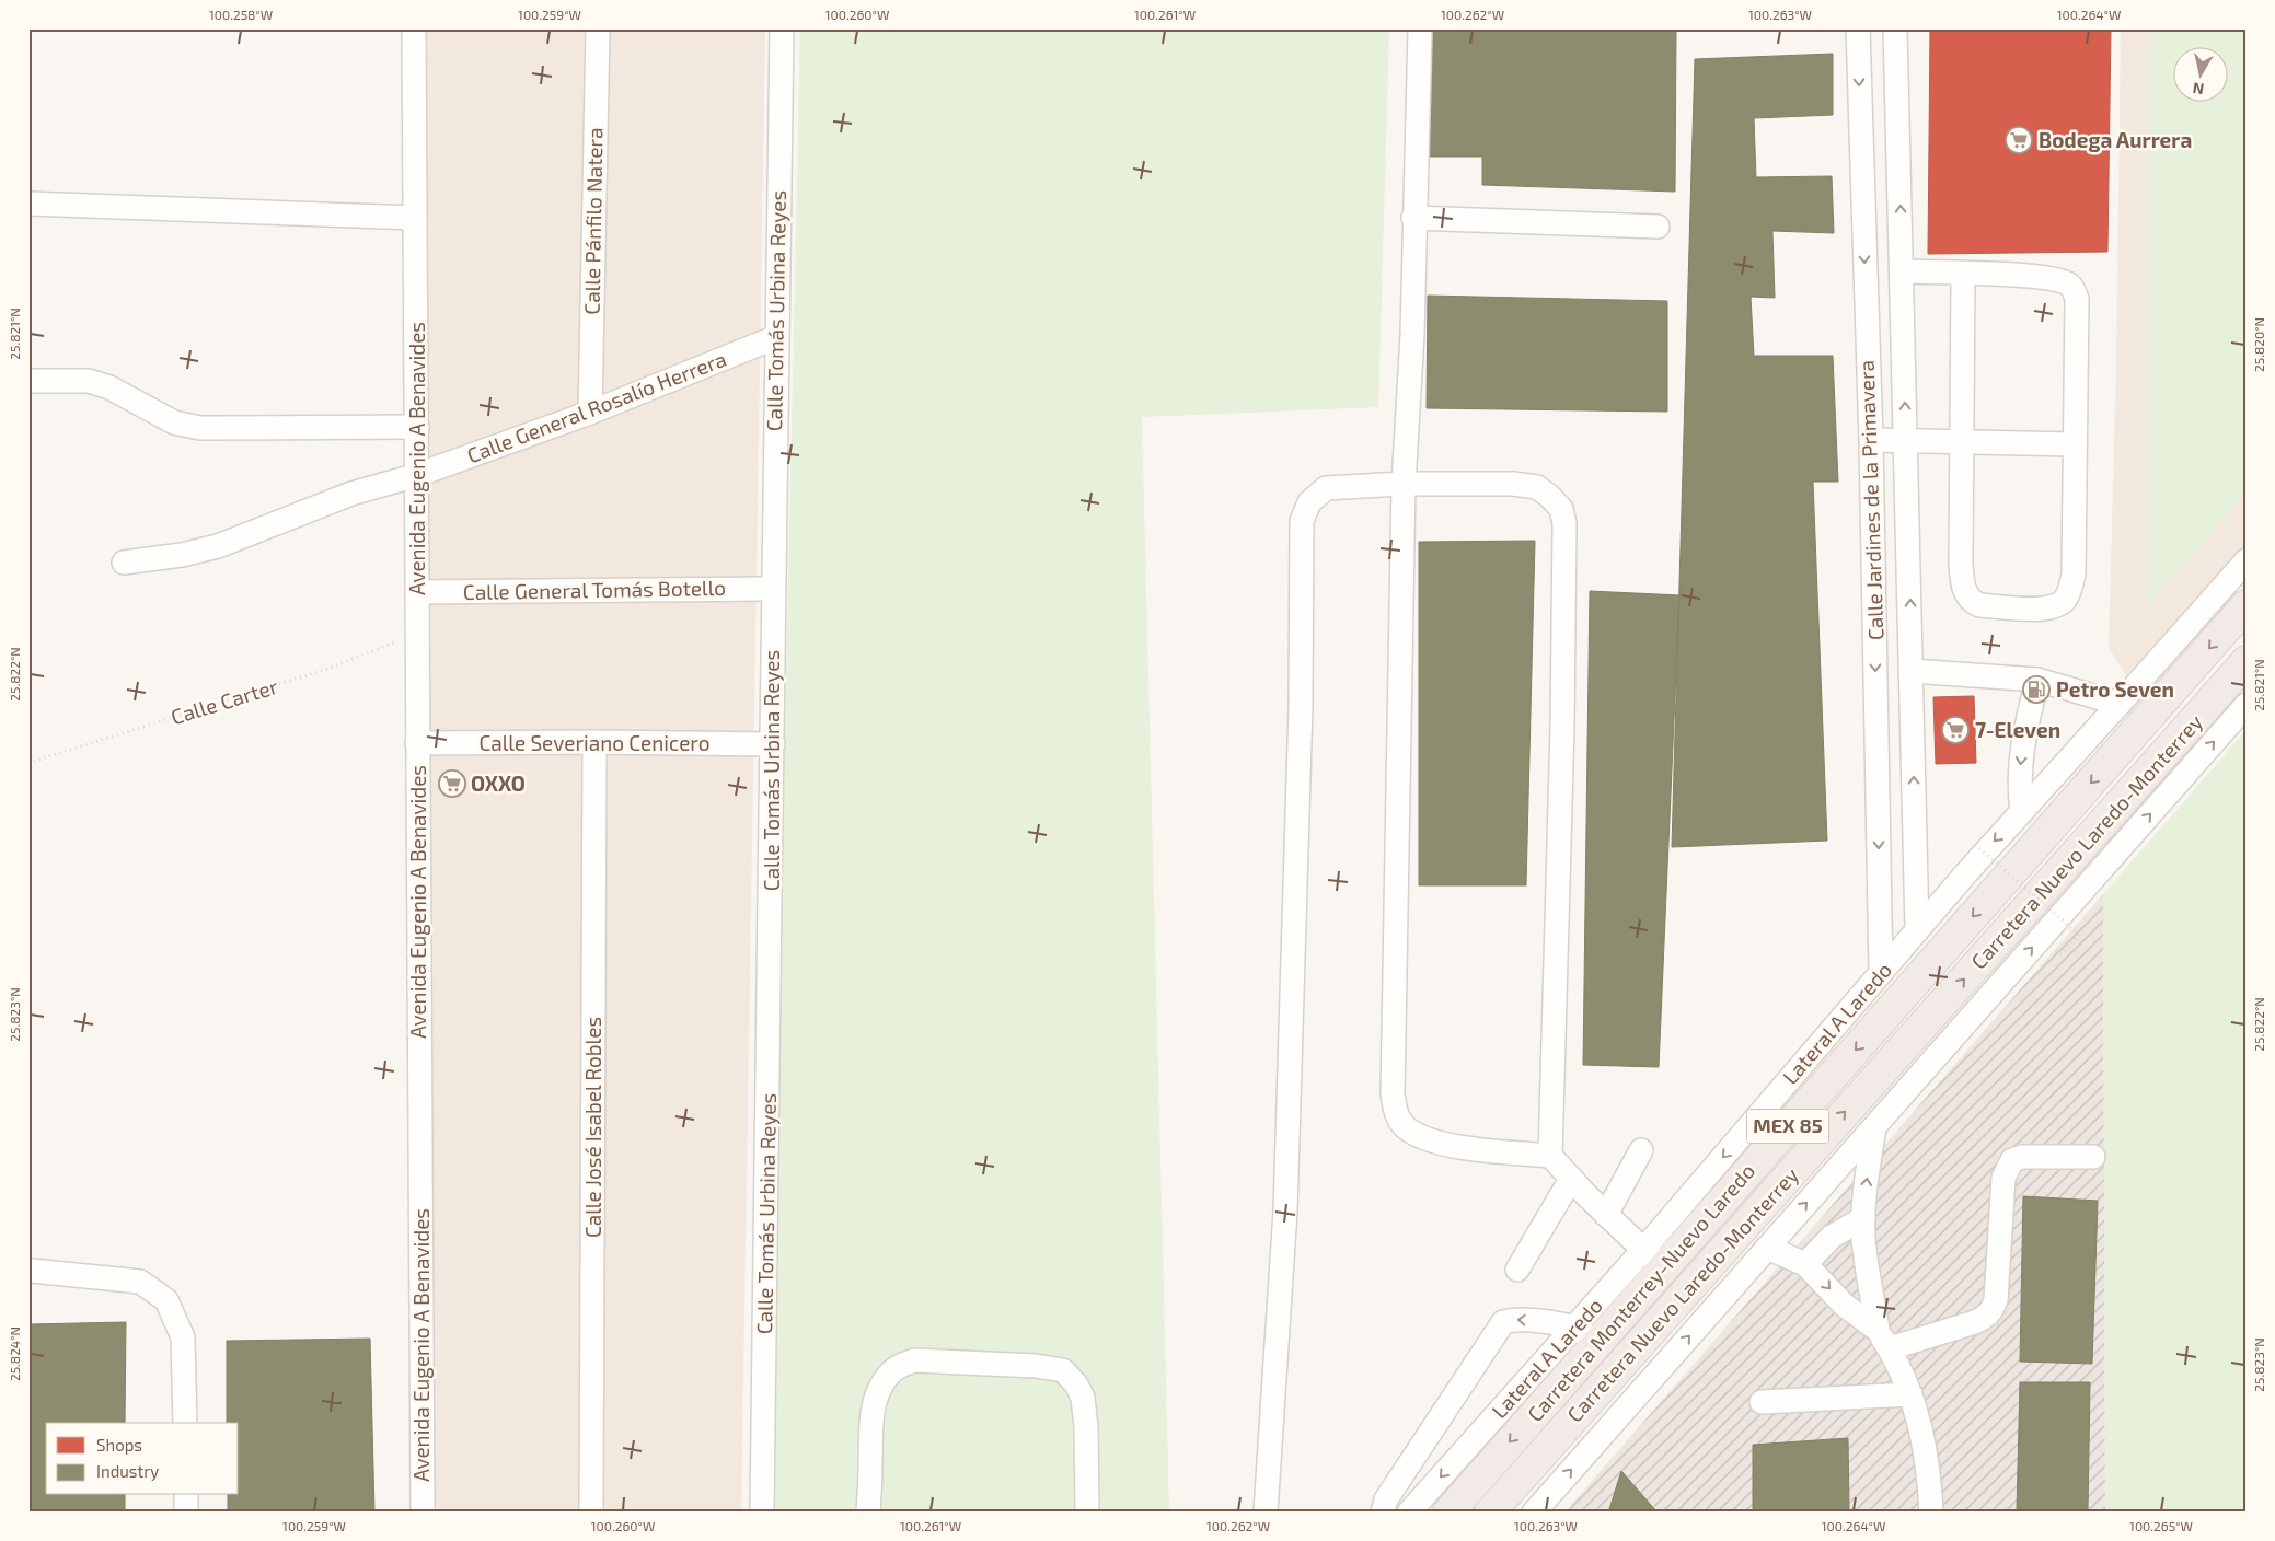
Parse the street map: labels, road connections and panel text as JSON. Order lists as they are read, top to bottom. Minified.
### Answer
{"streets":{"highway":["Carretera Nuevo Laredo-Monterrey","MEX 85","Carretera Monterrey-Nuevo Laredo"],"street":["Calle Pánfilo Natera","Calle Tomás Urbina Reyes","Calle General Rosalío Herrera","Avenida Eugenio A Benavides","Calle Jardines de la Primavera","Calle General Tomás Botello","Calle Severiano Cenicero","Lateral A Laredo","Calle José Isabel Robles"],"path":["Calle Carter"]},"crossings":[["Calle Pánfilo Natera","Calle General Rosalío Herrera"],["Calle Tomás Urbina Reyes","Calle General Rosalío Herrera"],["Calle Tomás Urbina Reyes","Calle General Tomás Botello"],["Calle Tomás Urbina Reyes","Calle Severiano Cenicero"],["Calle General Rosalío Herrera","Avenida Eugenio A Benavides"],["Avenida Eugenio A Benavides","Calle General Tomás Botello"],["Avenida Eugenio A Benavides","Calle Carter"],["Avenida Eugenio A Benavides","Calle Severiano Cenicero"],["Calle Jardines de la Primavera","Lateral A Laredo"],["Calle Severiano Cenicero","Calle José Isabel Robles"],["Lateral A Laredo","Carretera Monterrey-Nuevo Laredo"]],"one_way":["Carretera Nuevo Laredo-Monterrey","Carretera Monterrey-Nuevo Laredo"],"places":{"supermarket":["Bodega Aurrera","7-Eleven","OXXO"],"fuel station":["Petro Seven"]},"legend":["Shops","Industry"],"north":"bottom","coordinates":["100.258°W","100.259°W","100.260°W","100.261°W","100.262°W","100.263°W","100.264°W","25.821°N","25.820°N","25.822°N","25.823°N","25.824°N","100.265°W"]}
